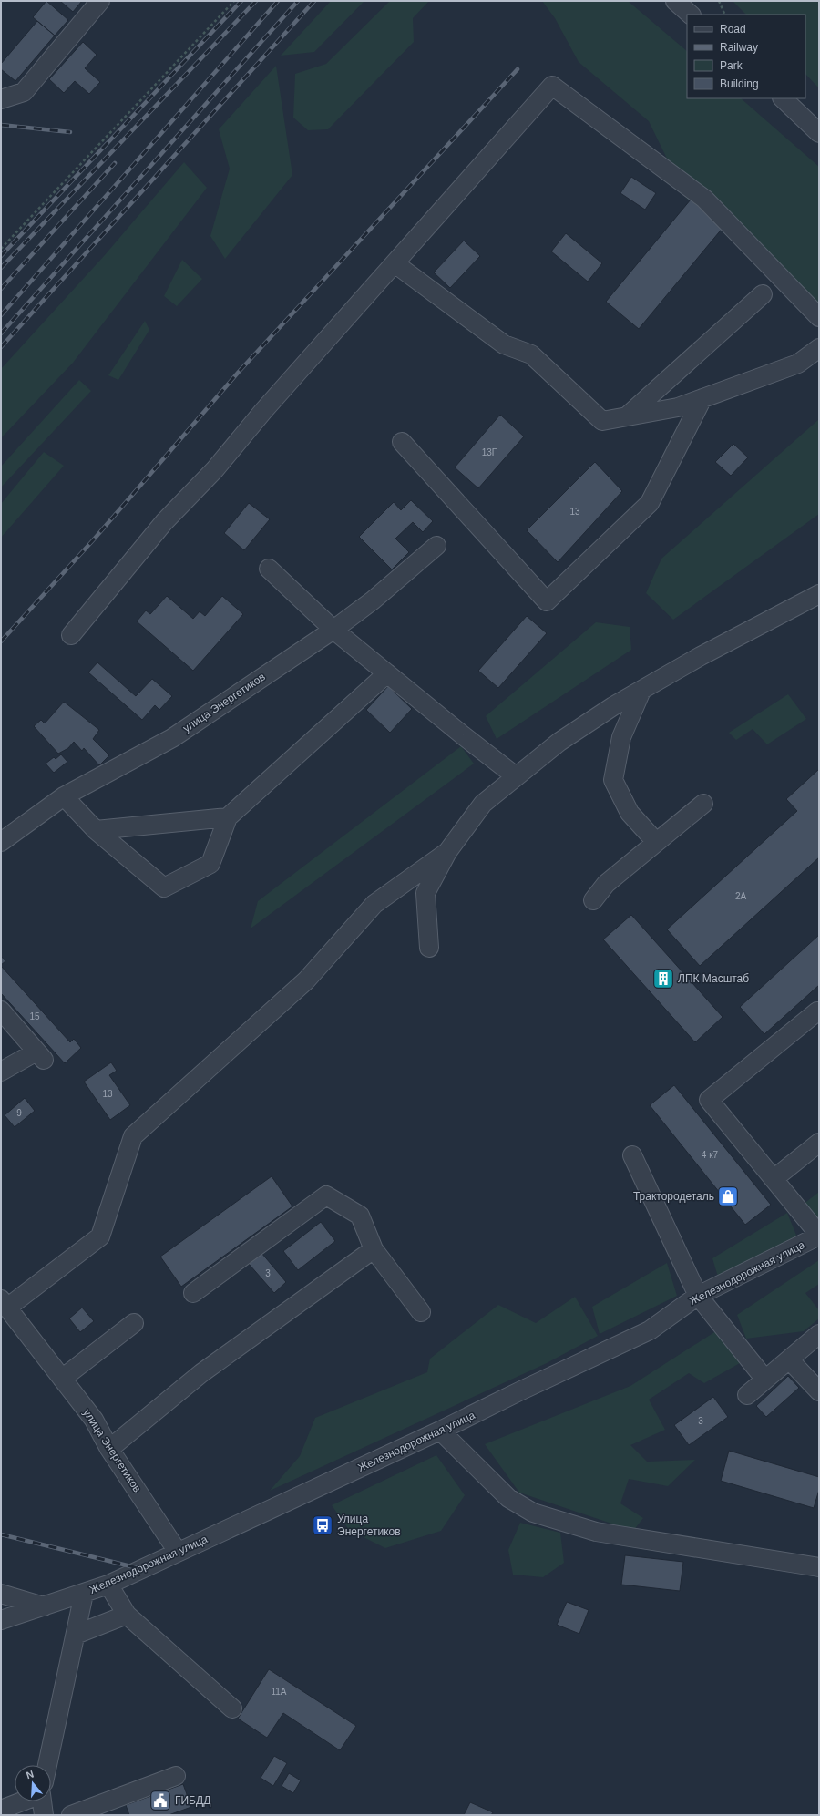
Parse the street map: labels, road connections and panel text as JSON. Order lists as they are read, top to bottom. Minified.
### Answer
{"streets":{"street":["улица Энергетиков","Железнодорожная улица"]},"crossings":[["улица Энергетиков","Железнодорожная улица"]],"places":{"building":["ЛПК Масштаб"],"shop":["Трактородеталь"],"bus stop":["Улица Энергетиков"],"public building":["ГИБДД"]},"house_numbers":["13Г","13","2А","15","13","9","4 к7","3","3","11А"],"legend":["Road","Railway","Park","Building"],"north":"top"}
